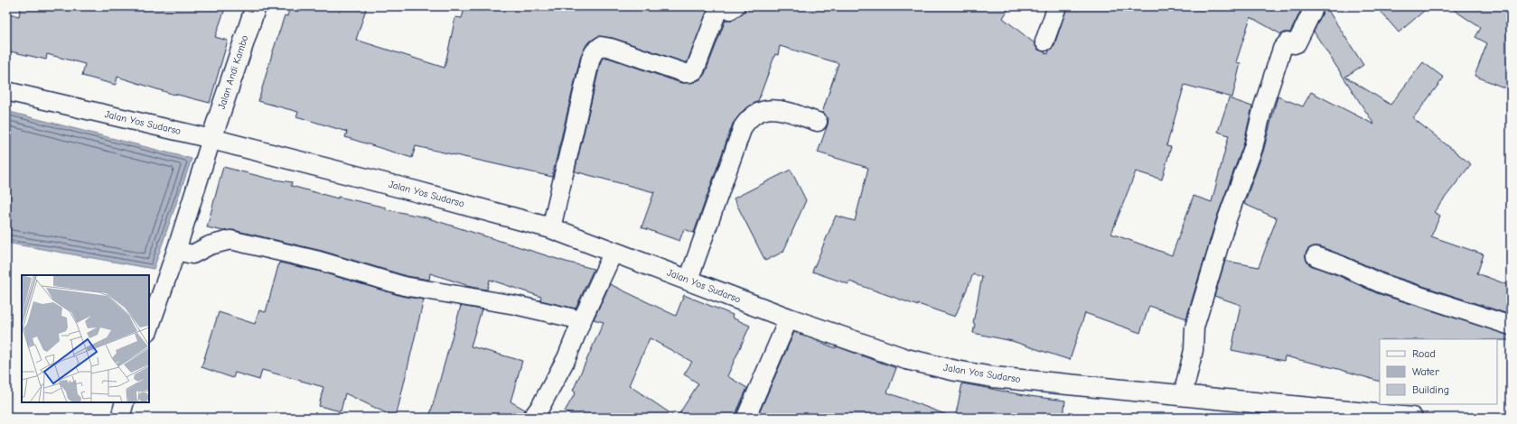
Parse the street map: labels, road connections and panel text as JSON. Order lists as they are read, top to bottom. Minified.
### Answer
{"streets":{"street":["Jalan Andi Kambo","Jalan Yos Sudarso"]},"crossings":[["Jalan Andi Kambo","Jalan Yos Sudarso"]],"legend":["Road","Water","Building"]}
